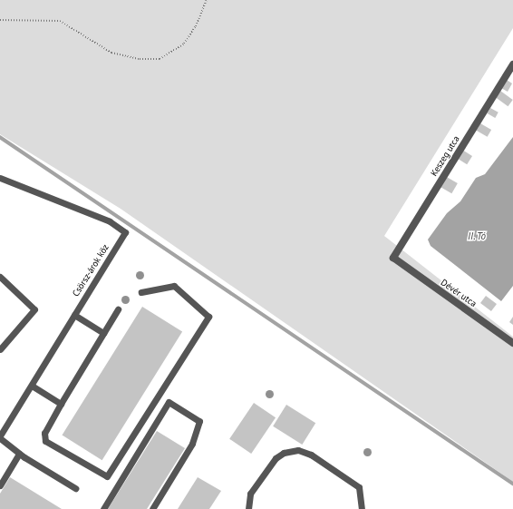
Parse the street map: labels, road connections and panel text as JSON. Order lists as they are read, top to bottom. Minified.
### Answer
{"streets":{"street":["Keszeg utca","Dévér utca"],"lane":["Csörsz-árok köz"]},"crossings":[["Keszeg utca","Dévér utca"]],"water":["II. Tó"]}
